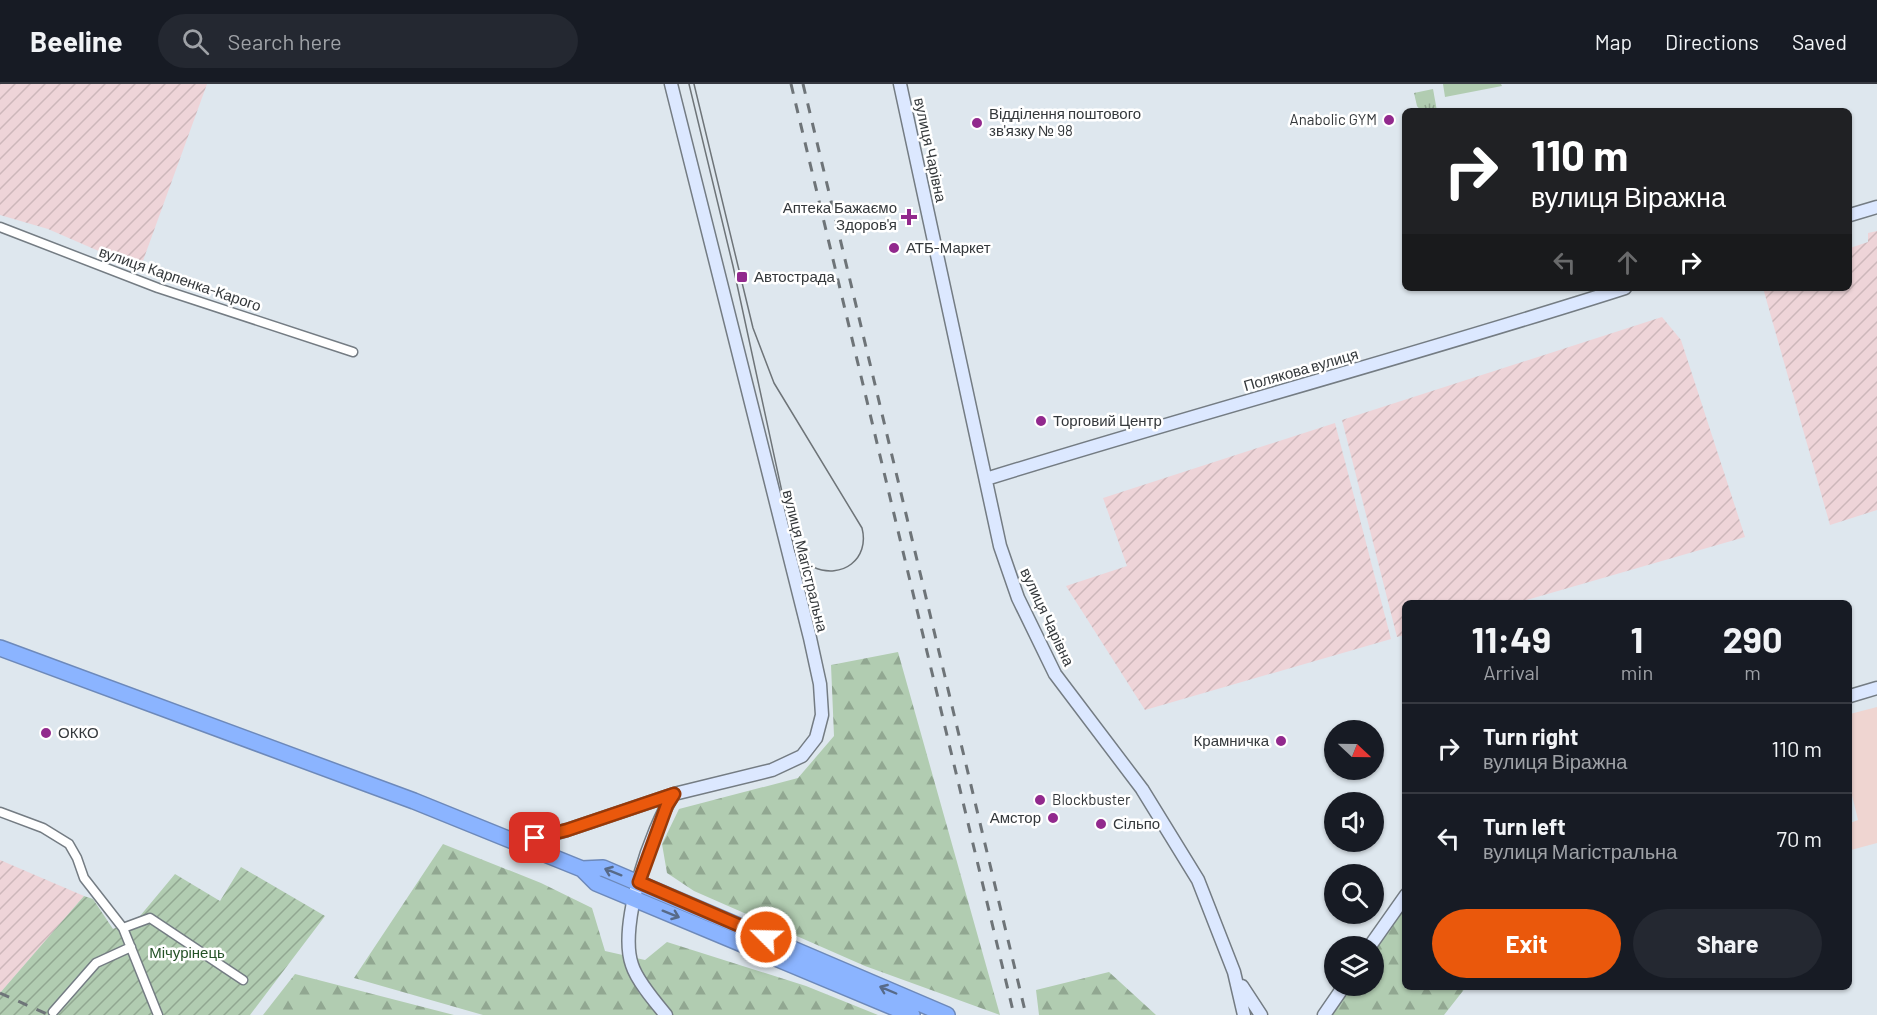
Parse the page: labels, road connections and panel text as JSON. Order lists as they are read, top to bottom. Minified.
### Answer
{"streets":{"street":["вулиця Чарівна","вулиця Карпенка-Карого","Полякова вулиця","вулиця Магістральна"]},"crossings":[["вулиця Чарівна","Полякова вулиця"]],"parks":["Мічурінець"],"places":{"other":["Anabolic GYM","Відділення поштового зв'язку № 98","АТБ-Маркет","Торговий Центр","ОККО","Крамничка","Blockbuster","Амстор","Сільпо"],"health":["Аптека Бажаємо Здоров'я"],"transit":["Автострада"]},"north":"right","page":{"header":"Beeline","search":"Search here","nav":["Map","Directions","Saved"],"turn":["110 m","вулиця Віражна"],"eta":["11:49","Arrival","1","min","290","m"],"list":[{"name":"Turn right","note":"вулиця Віражна","value":"110 m"},{"name":"Turn left","note":"вулиця Магістральна","value":"70 m"}],"buttons":["Exit","Share"]}}
